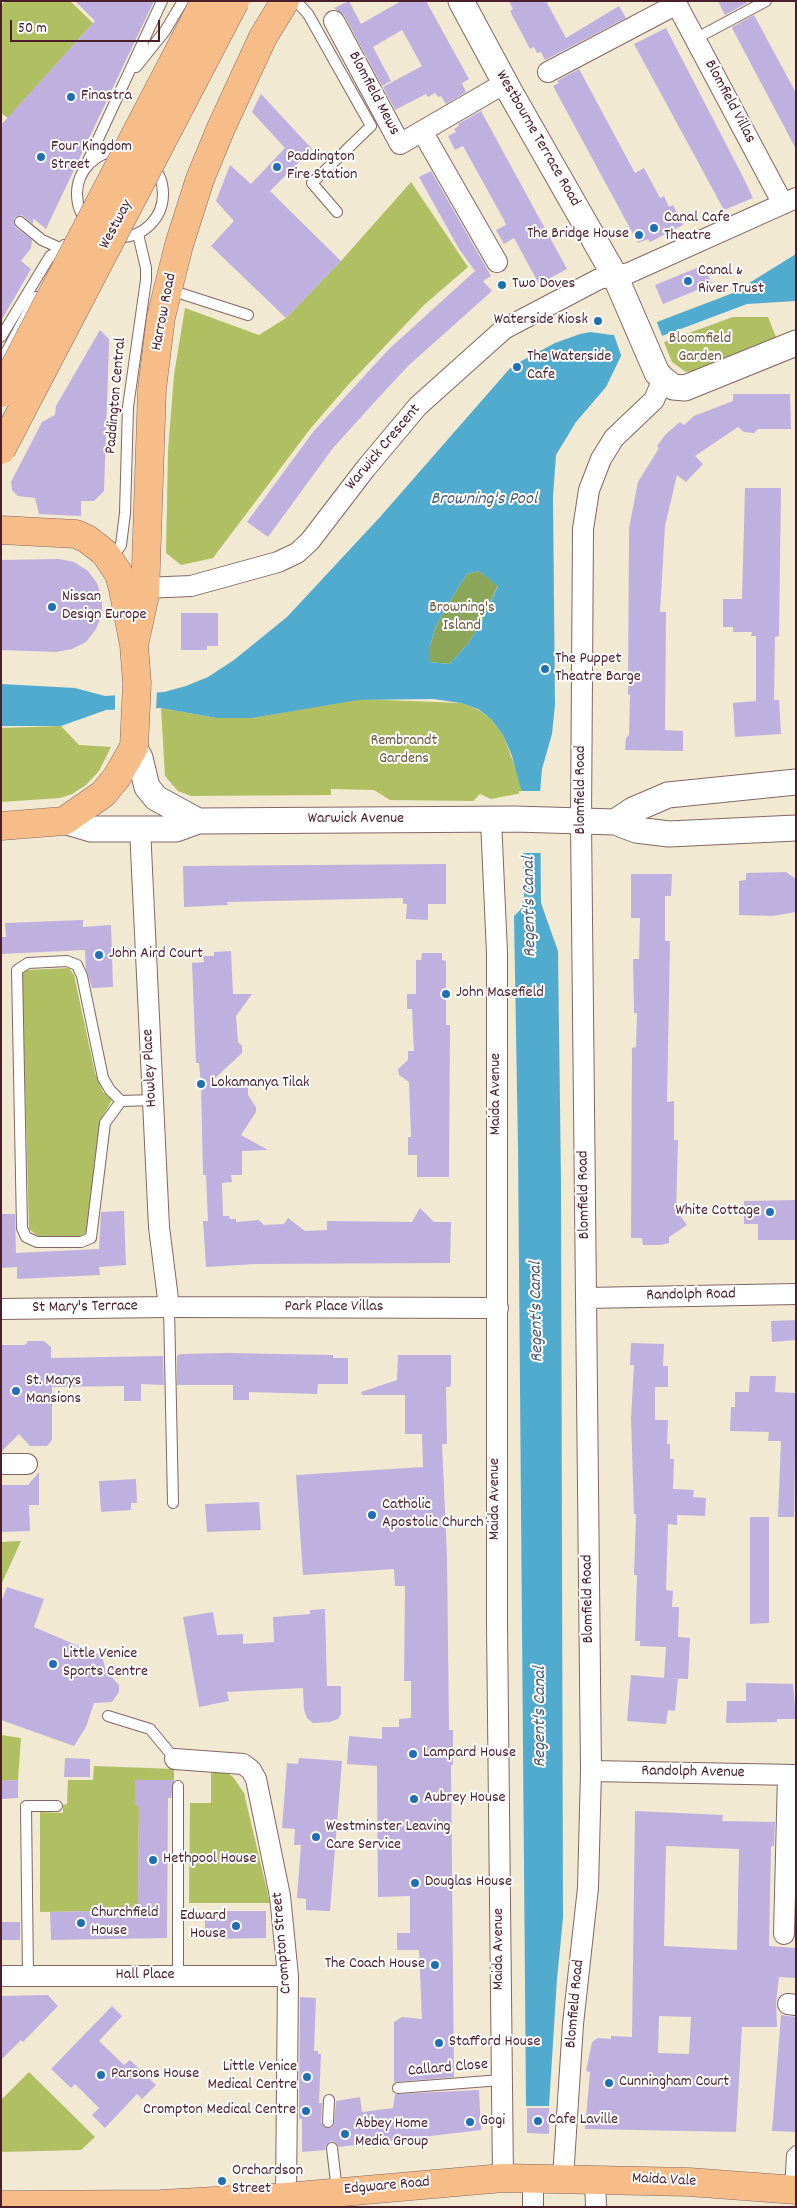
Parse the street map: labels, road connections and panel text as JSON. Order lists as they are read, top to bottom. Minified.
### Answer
{"streets":{"main road":["Westway","Harrow Road","Maida Vale","Edgware Road"],"street":["Blomfield Mews","Blomfield Villas","Westbourne Terrace Road","Warwick Crescent","Blomfield Road","Warwick Avenue","Howley Place","Maida Avenue","Randolph Road","St Mary's Terrace","Park Place Villas","Randolph Avenue","Crompton Street","Hall Place"],"lane":["Paddington Central","Callard Close"]},"crossings":[["Blomfield Mews","Westbourne Terrace Road"],["Blomfield Villas","Warwick Crescent"],["Westbourne Terrace Road","Warwick Crescent"],["Westbourne Terrace Road","Blomfield Road"],["Harrow Road","Paddington Central"],["Harrow Road","Warwick Crescent"],["Harrow Road","Warwick Avenue"],["Blomfield Road","Warwick Avenue"],["Blomfield Road","Randolph Road"],["Blomfield Road","Randolph Avenue"],["Blomfield Road","Maida Vale"],["Warwick Avenue","Howley Place"],["Warwick Avenue","Maida Avenue"],["Howley Place","St Mary's Terrace"],["Howley Place","Park Place Villas"],["Maida Avenue","Park Place Villas"],["Maida Avenue","Callard Close"],["Maida Avenue","Edgware Road"],["St Mary's Terrace","Park Place Villas"],["Crompton Street","Hall Place"],["Crompton Street","Edgware Road"],["Maida Vale","Edgware Road"]],"water":["Browning's Pool","Regent's Canal"],"parks":["Bloomfield Garden","Browning's Island","Rembrandt Gardens"],"places":["Finastra","Four Kingdom Street","Paddington Fire Station","Canal Cafe Theatre","The Bridge House","Canal & River Trust","Two Doves","Waterside Kiosk","The Waterside Cafe","Nissan Design Europe","The Puppet Theatre Barge","John Aird Court","John Masefield","Lokamanya Tilak","White Cottage","St. Marys Mansions","Catholic Apostolic Church","Little Venice Sports Centre","Lampard House","Aubrey House","Westminster Leaving Care Service","Hethpool House","Douglas House","Churchfield House","Edward House","The Coach House","Stafford House","Parsons House","Little Venice Medical Centre","Cunningham Court","Crompton Medical Centre","Cafe Laville","Gogi","Abbey Home Media Group","Orchardson Street"],"scale_bar":"50 m"}
